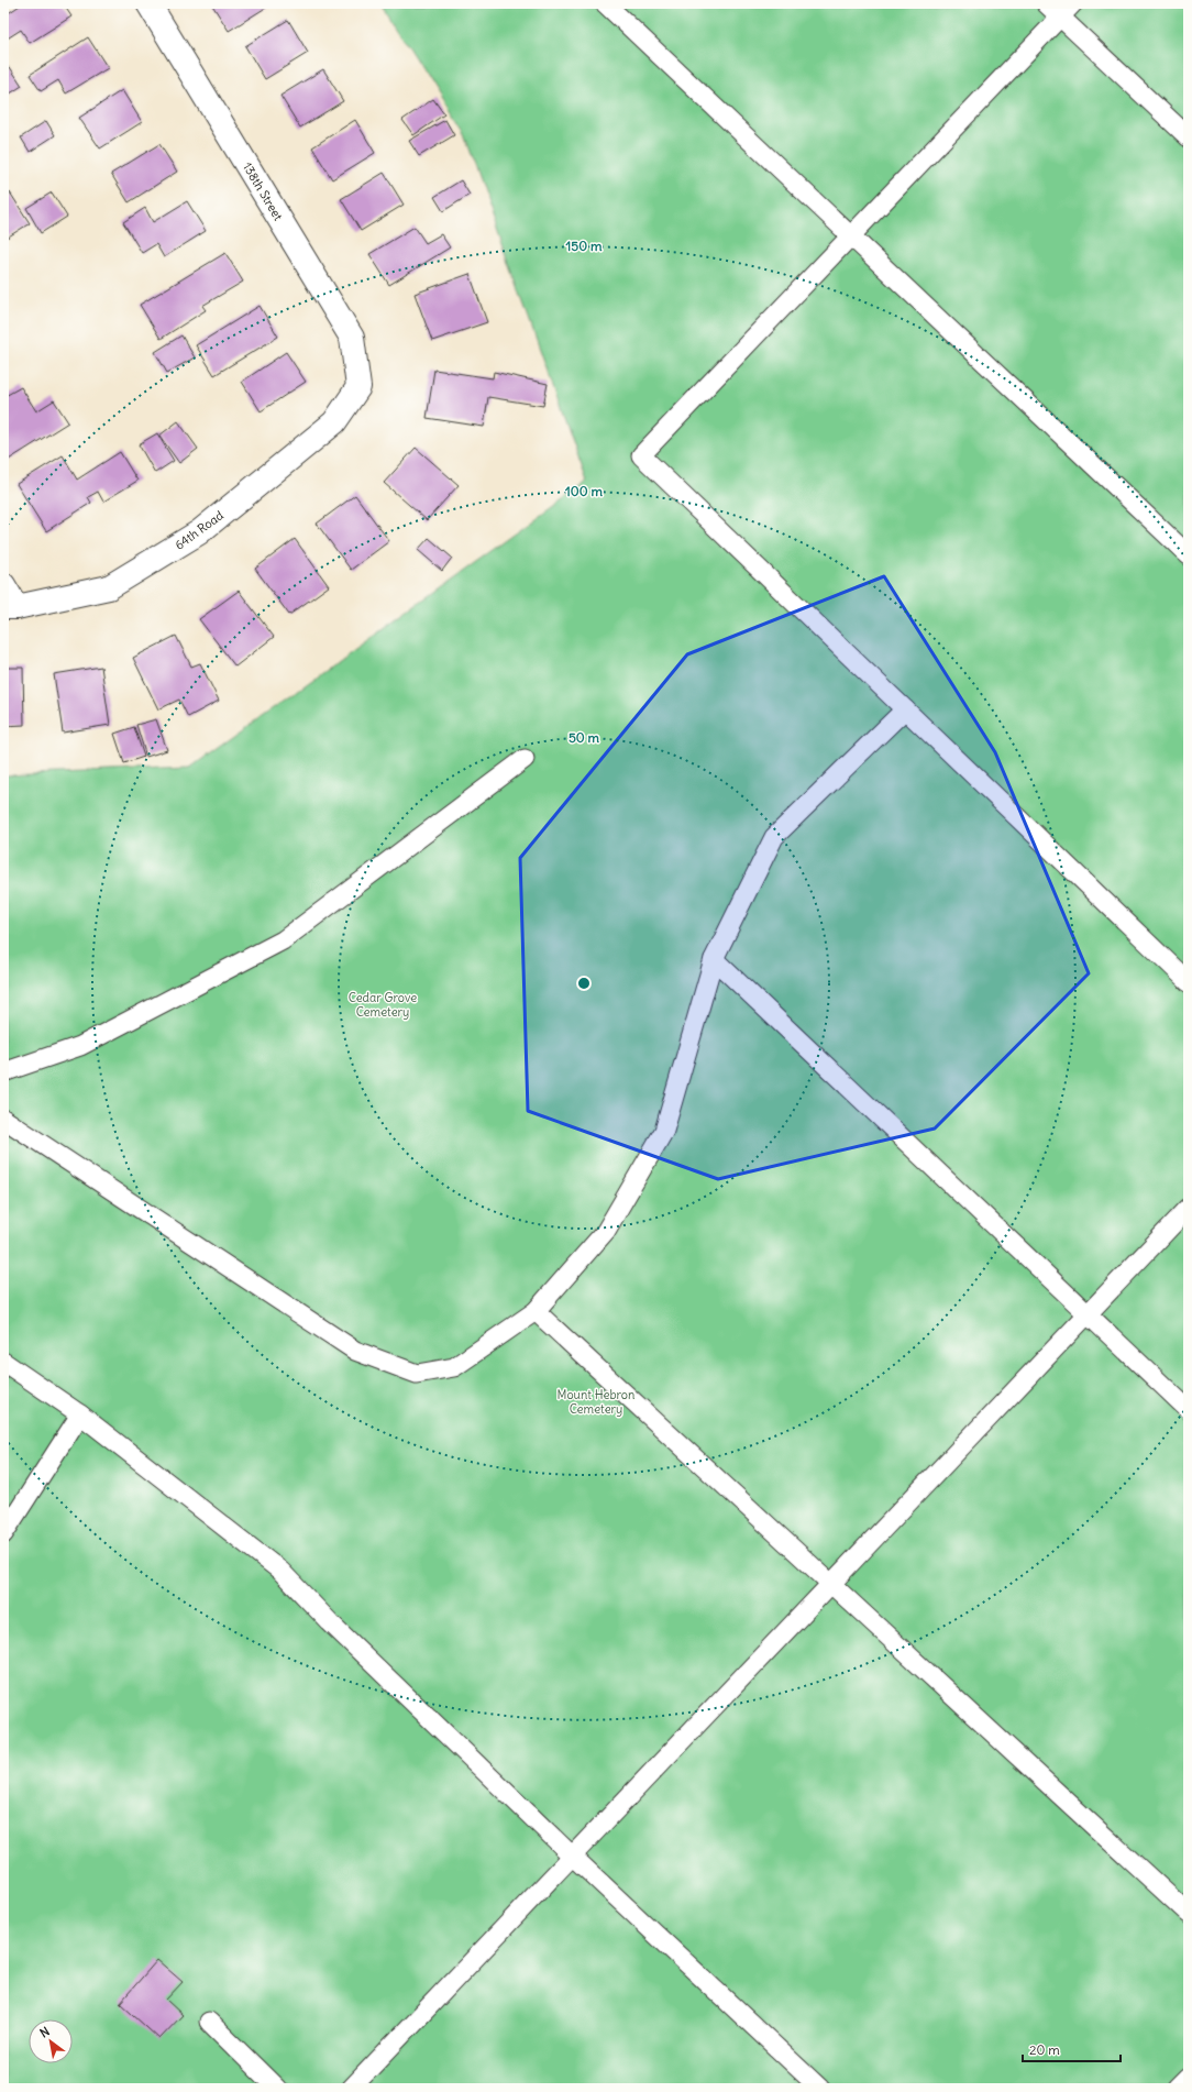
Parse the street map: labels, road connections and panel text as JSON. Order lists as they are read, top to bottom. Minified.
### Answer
{"streets":{"street":["138th Street","64th Road"]},"crossings":[["138th Street","64th Road"]],"parks":["Cedar Grove Cemetery","Mount Hebron Cemetery"],"scale_bar":"20 m","north":"top left","rings":["150 m","100 m","50 m"]}
